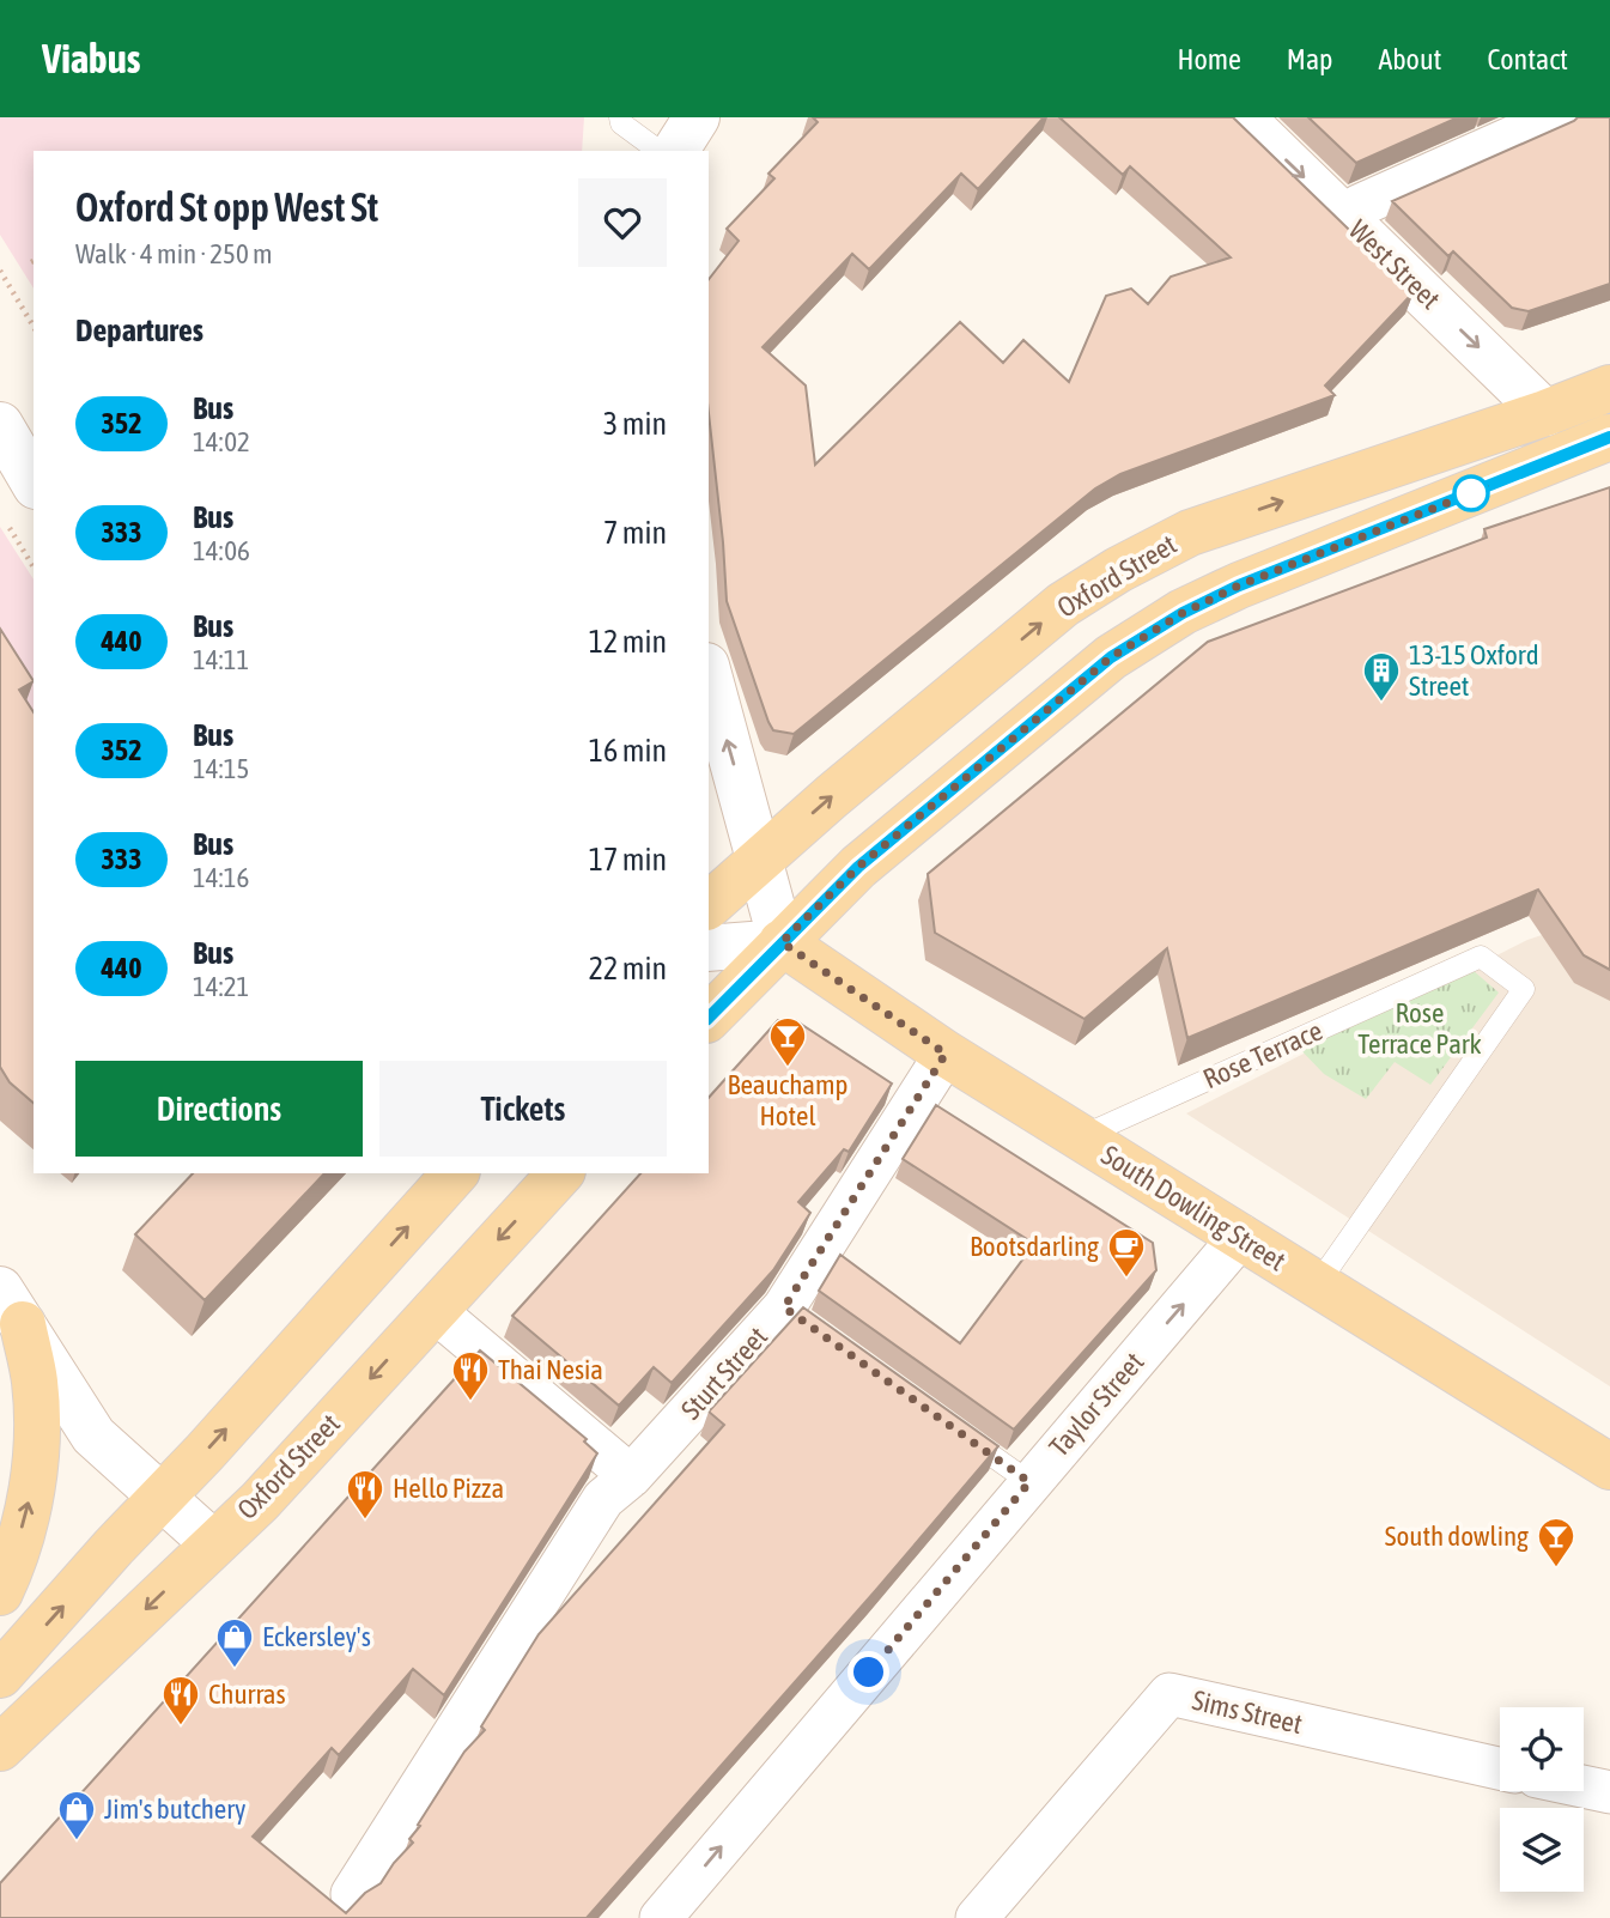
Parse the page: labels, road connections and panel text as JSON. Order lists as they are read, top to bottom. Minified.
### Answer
{"streets":{"main road":["West Street","Oxford Street","South Dowling Street"],"street":["Sturt Street","Taylor Street","Sims Street"],"lane":["Rose Terrace"]},"crossings":[["West Street","Oxford Street"],["Rose Terrace","South Dowling Street"],["South Dowling Street","Sturt Street"],["South Dowling Street","Taylor Street"]],"one_way":["West Street","Taylor Street"],"parks":["Rose Terrace Park"],"places":{"building":["13-15 Oxford Street"],"bar":["Beauchamp Hotel","South dowling"],"cafe":["Bootsdarling"],"restaurant":["Thai Nesia","Hello Pizza","Churras"],"shop":["Eckersley's","Jim's butchery"]},"lines":["bus line 352"],"page":{"header":"Viabus","nav":["Home","Map","About","Contact"],"heading":[["Oxford St opp West St","Walk · 4 min · 250 m"],"Departures"],"list":[{"mark":"352","name":"Bus","note":"14:02","value":"3 min"},{"mark":"333","name":"Bus","note":"14:06","value":"7 min"},{"mark":"440","name":"Bus","note":"14:11","value":"12 min"},{"mark":"352","name":"Bus","note":"14:15","value":"16 min"},{"mark":"333","name":"Bus","note":"14:16","value":"17 min"},{"mark":"440","name":"Bus","note":"14:21","value":"22 min"}],"buttons":["Directions","Tickets"]}}
